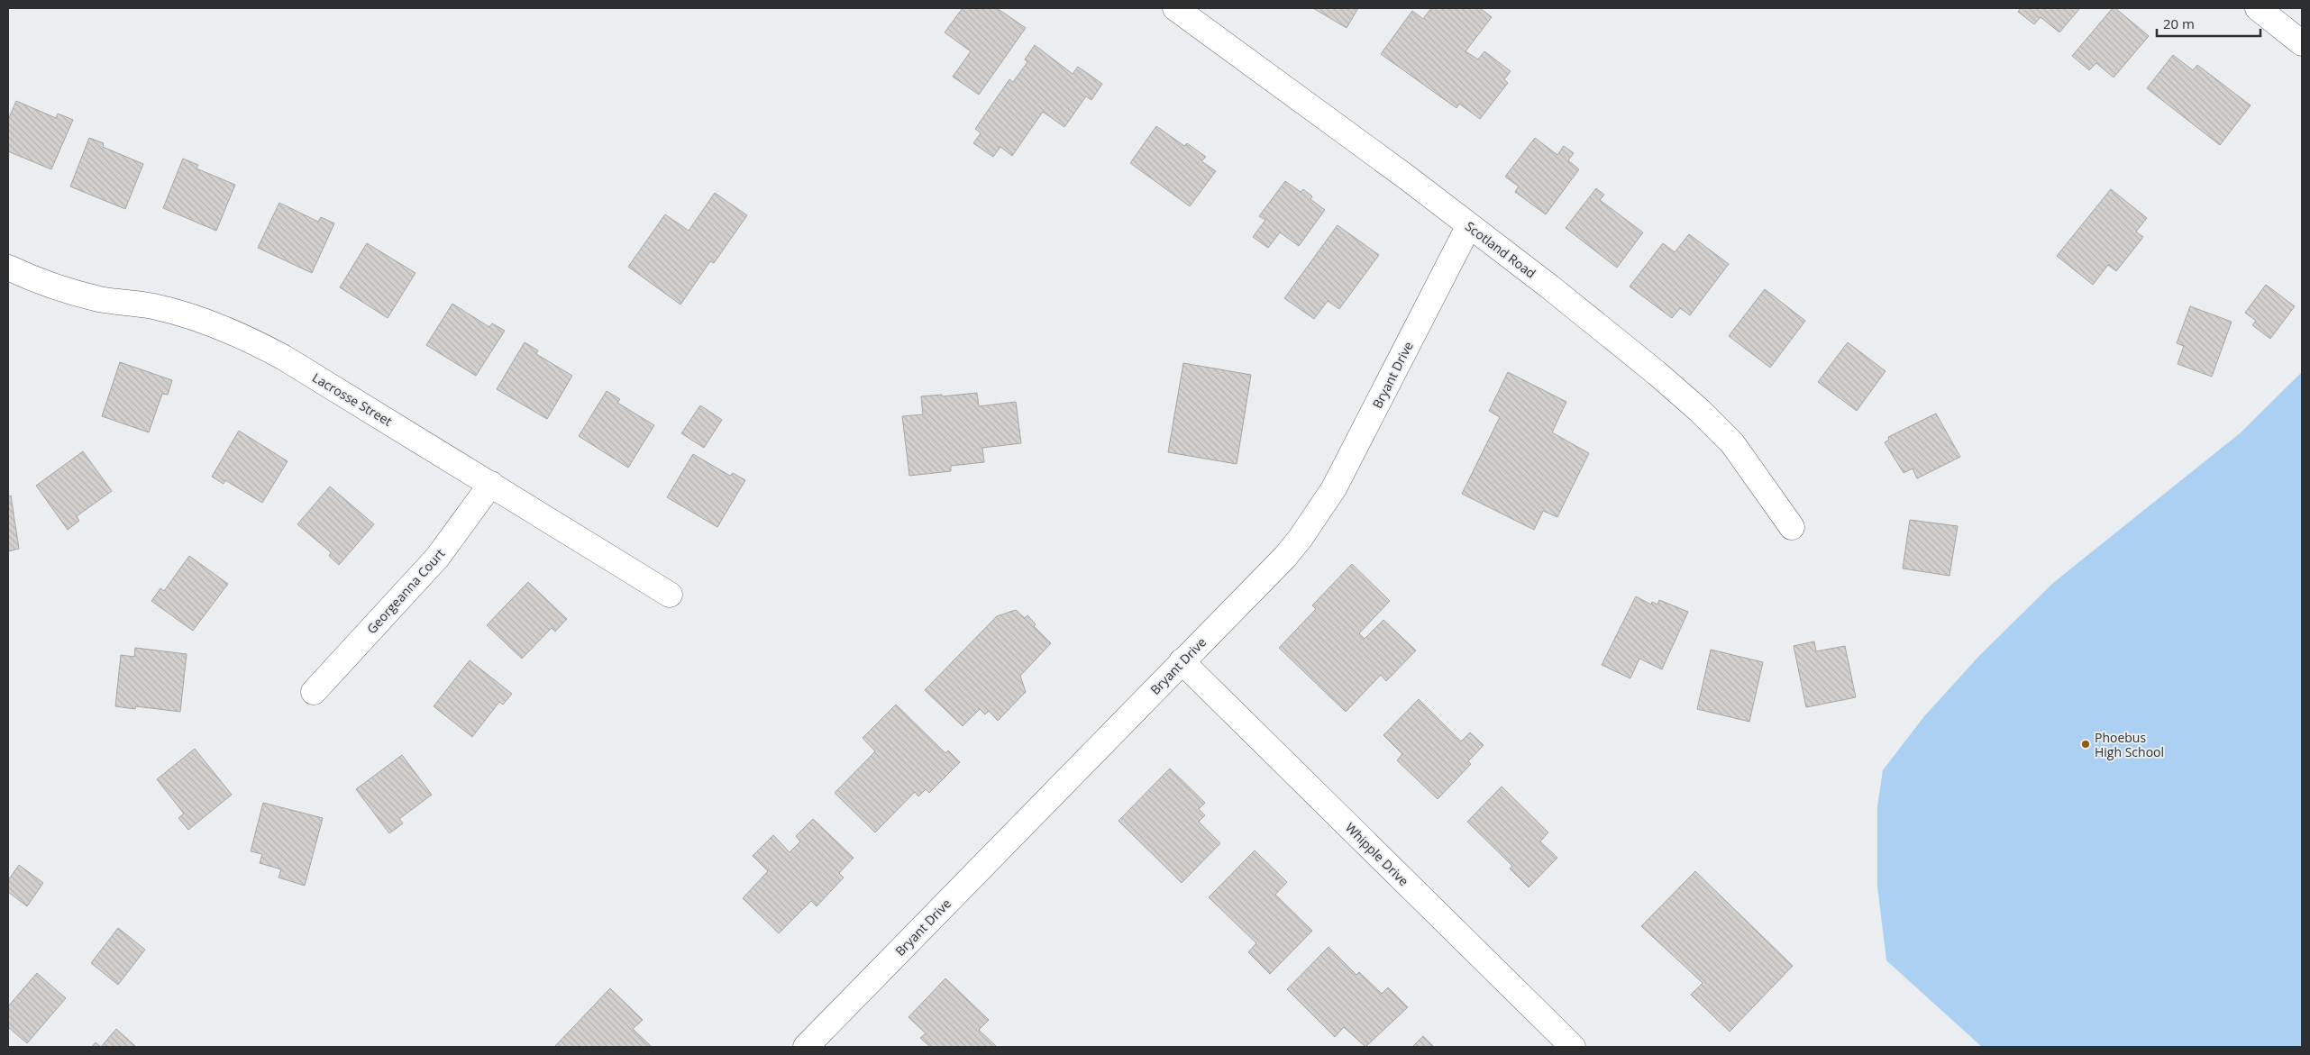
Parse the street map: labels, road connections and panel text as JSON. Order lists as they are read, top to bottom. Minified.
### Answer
{"streets":{"street":["Scotland Road","Bryant Drive","Lacrosse Street","Georgeanna Court","Whipple Drive"]},"crossings":[["Scotland Road","Bryant Drive"],["Bryant Drive","Whipple Drive"],["Lacrosse Street","Georgeanna Court"]],"places":["Phoebus High School"],"scale_bar":"20 m"}
